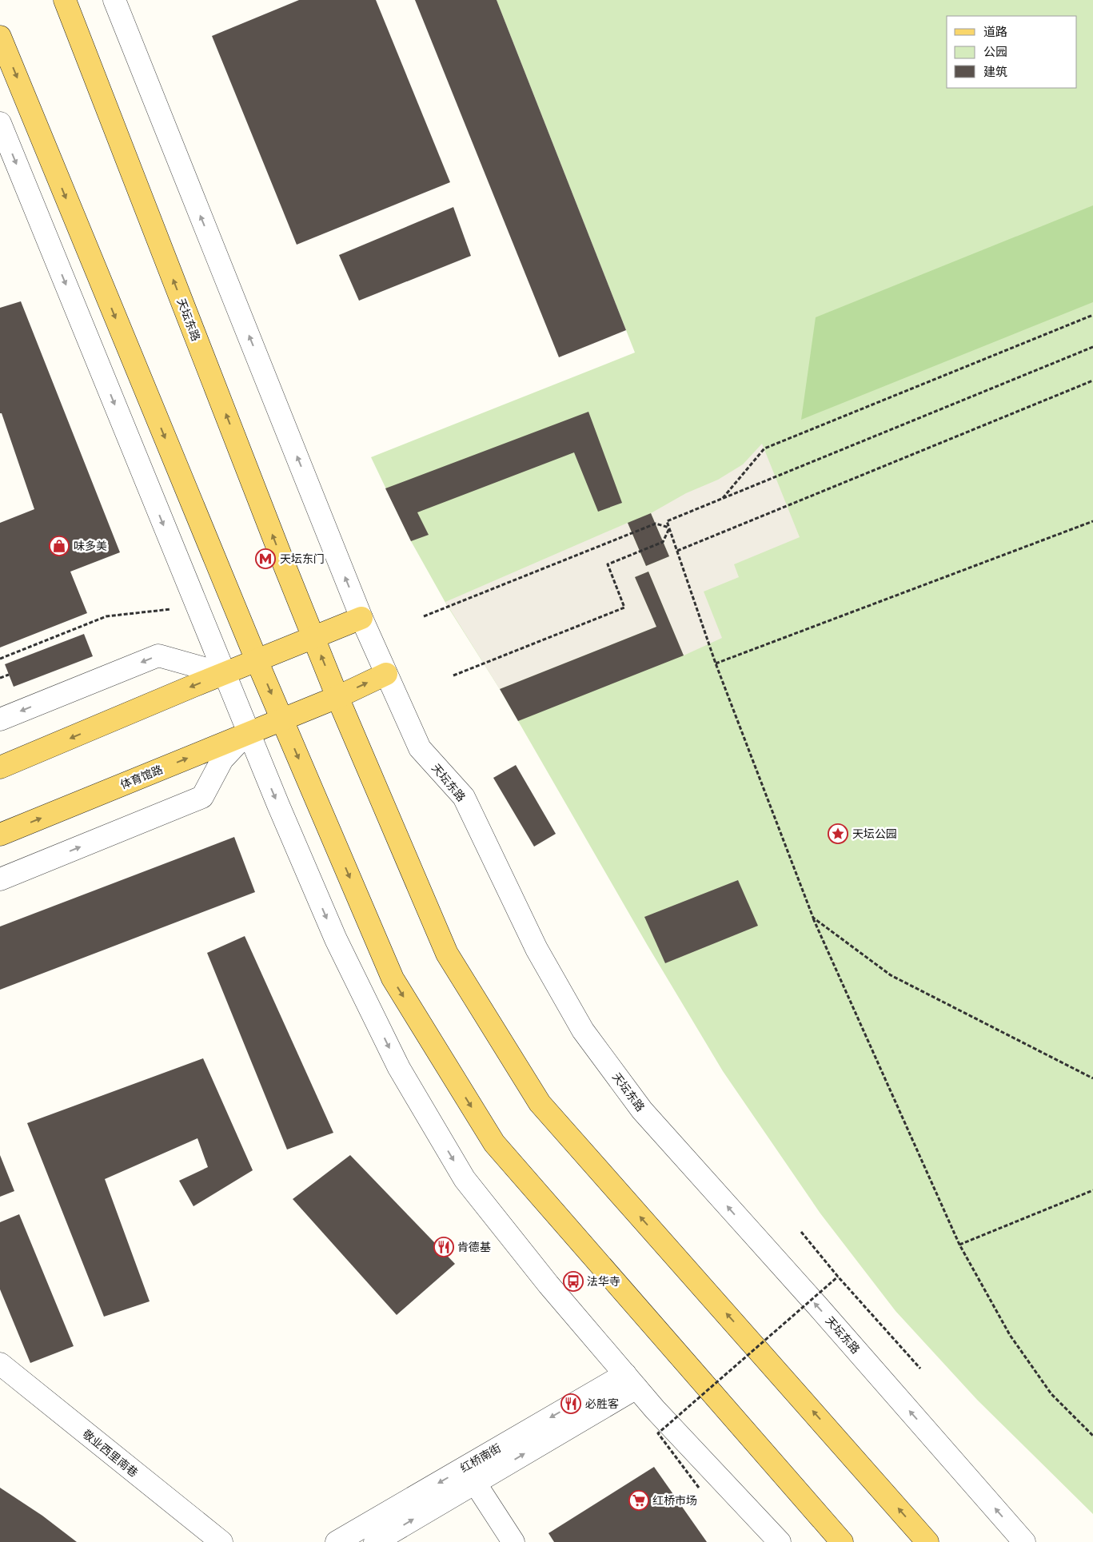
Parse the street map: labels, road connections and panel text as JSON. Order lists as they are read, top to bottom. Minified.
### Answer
{"streets":{"main road":["天坛东路","体育馆路"],"street":["敬业西里南巷","红桥南街"]},"crossings":[["天坛东路","体育馆路"]],"places":{"shop":["味多美"],"metro station":["天坛东门"],"place":["天坛公园"],"restaurant":["肯德基","必胜客"],"bus stop":["法华寺"],"supermarket":["红桥市场"]},"legend":["道路","公园","建筑"]}
